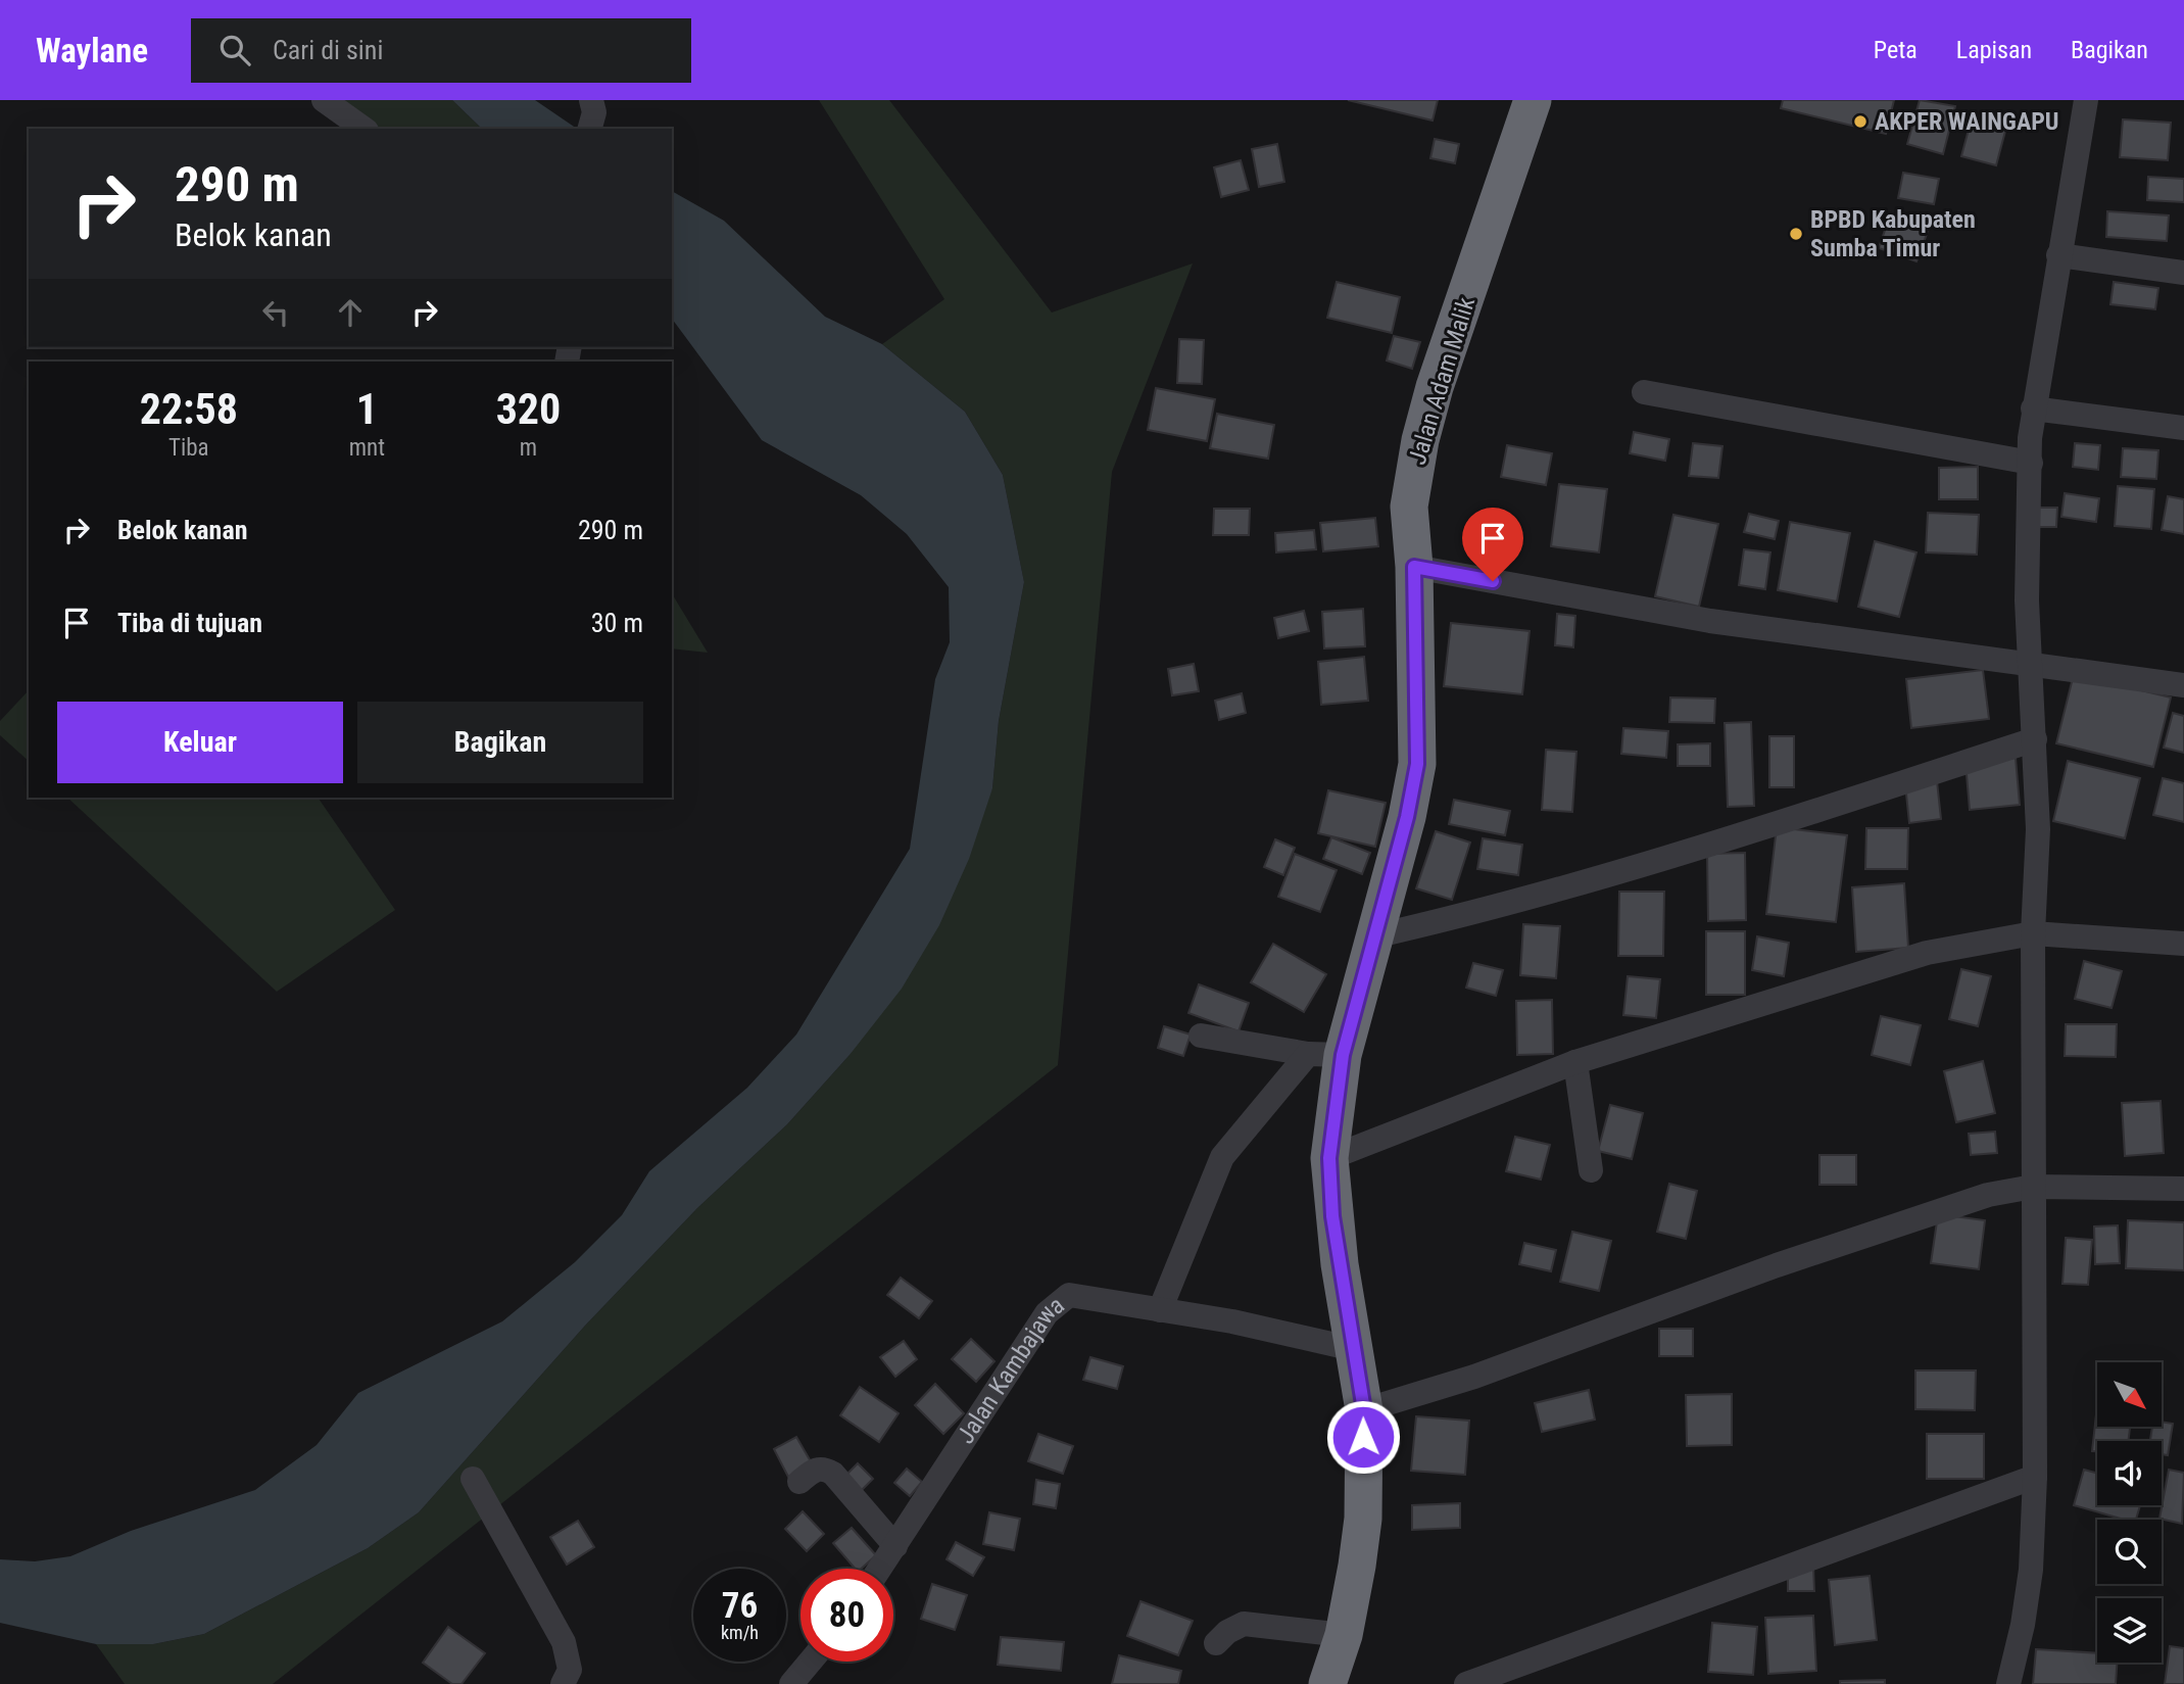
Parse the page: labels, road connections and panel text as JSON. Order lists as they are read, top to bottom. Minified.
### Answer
{"streets":{"highway":["Jalan Adam Malik"],"street":["Jalan Kambajawa"]},"crossings":[["Jalan Adam Malik","Jalan Kambajawa"]],"places":["AKPER WAINGAPU","BPBD Kabupaten Sumba Timur"],"north":"bottom right","page":{"header":"Waylane","search":"Cari di sini","nav":["Peta","Lapisan","Bagikan"],"turn":["290 m","Belok kanan"],"eta":["22:58","Tiba","1","mnt","320","m"],"list":[{"name":"Belok kanan","value":"290 m"},{"name":"Tiba di tujuan","value":"30 m"}],"buttons":["Keluar","Bagikan"],"speed":"76 km/h","limit":"80"}}
